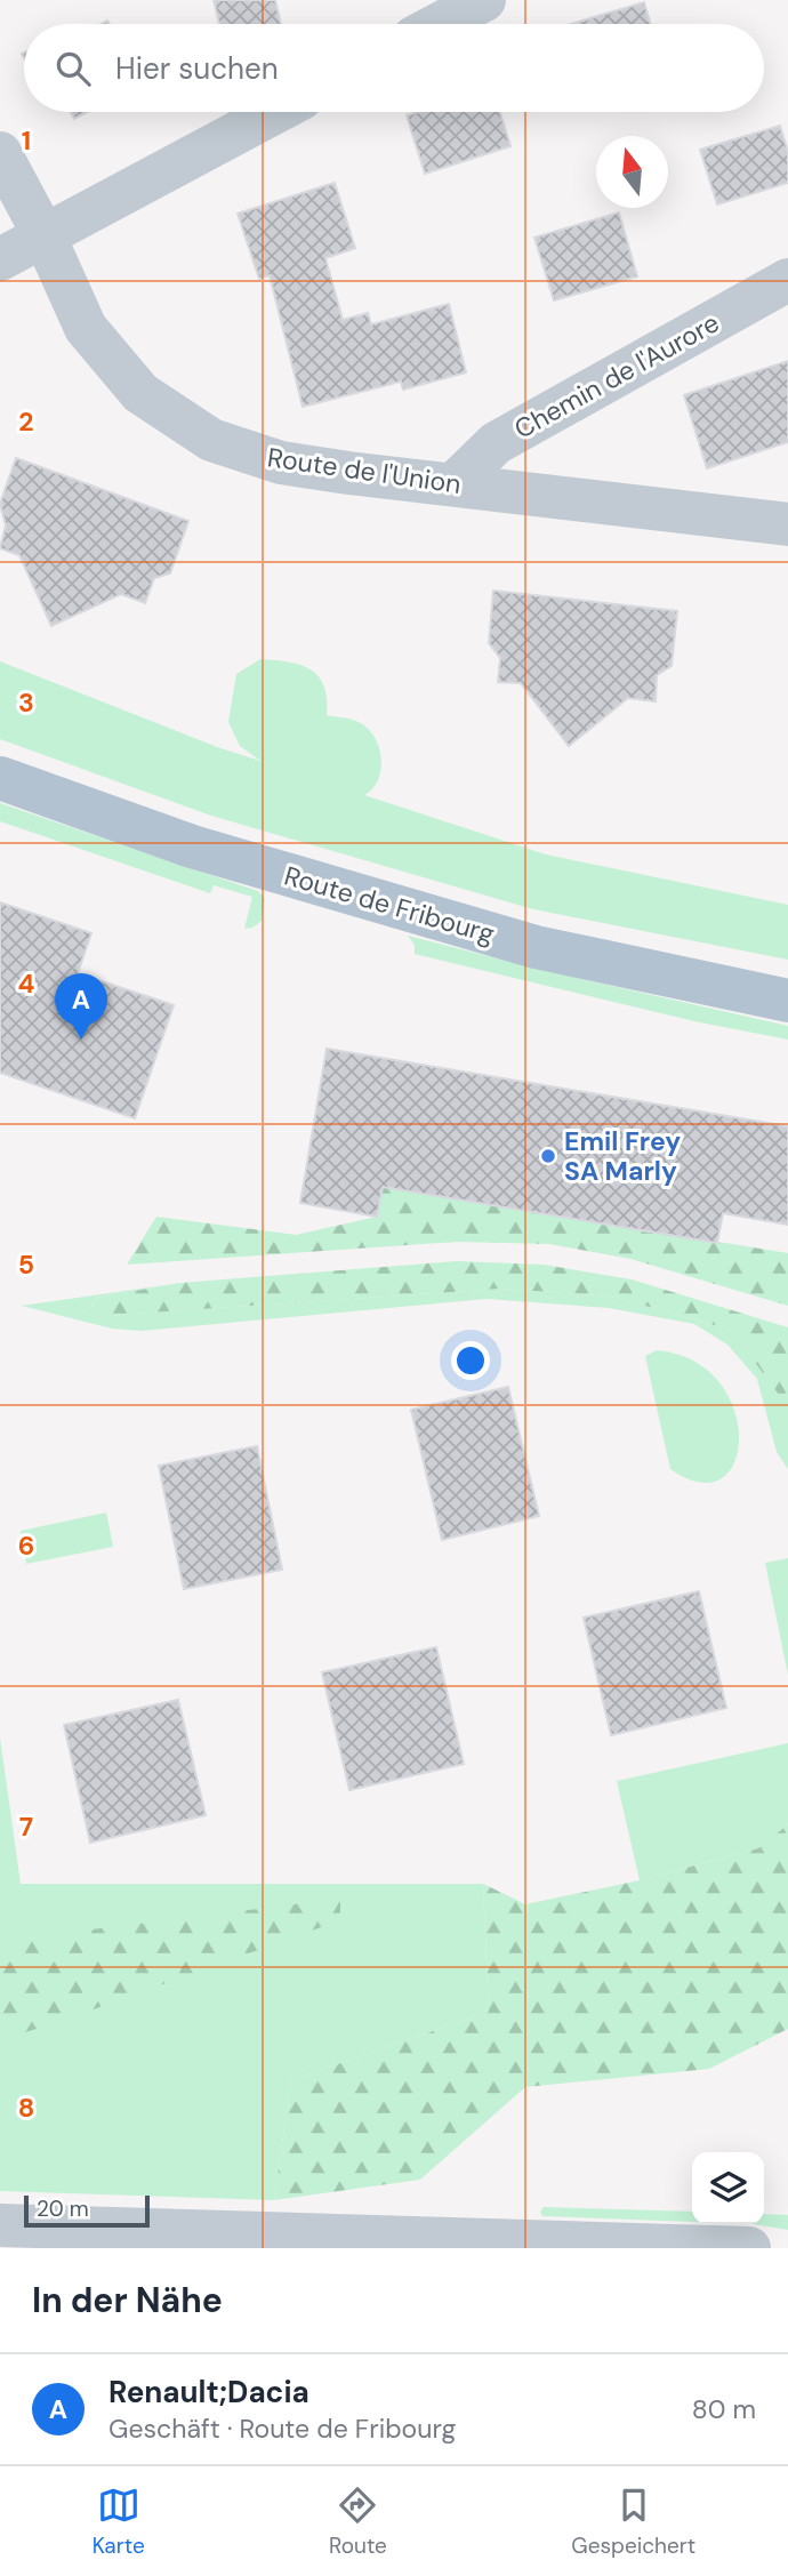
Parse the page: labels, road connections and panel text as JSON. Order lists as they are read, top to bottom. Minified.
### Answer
{"streets":{"main road":["Route de Fribourg"],"street":["Chemin de l'Aurore","Route de l'Union"]},"crossings":[["Chemin de l'Aurore","Route de l'Union"]],"places":["Emil Frey SA Marly"],"scale_bar":"20 m","north":"top","page":{"search":"Hier suchen","pins":"A","scale":"20 m","heading":"In der Nähe","list":[{"mark":"A","name":"Renault;Dacia","note":"Geschäft · Route de Fribourg","value":"80 m"}],"nav":["Karte","Route","Gespeichert"]},"grid":{"rows":["1","2","3","4","5","6","7","8"]}}
